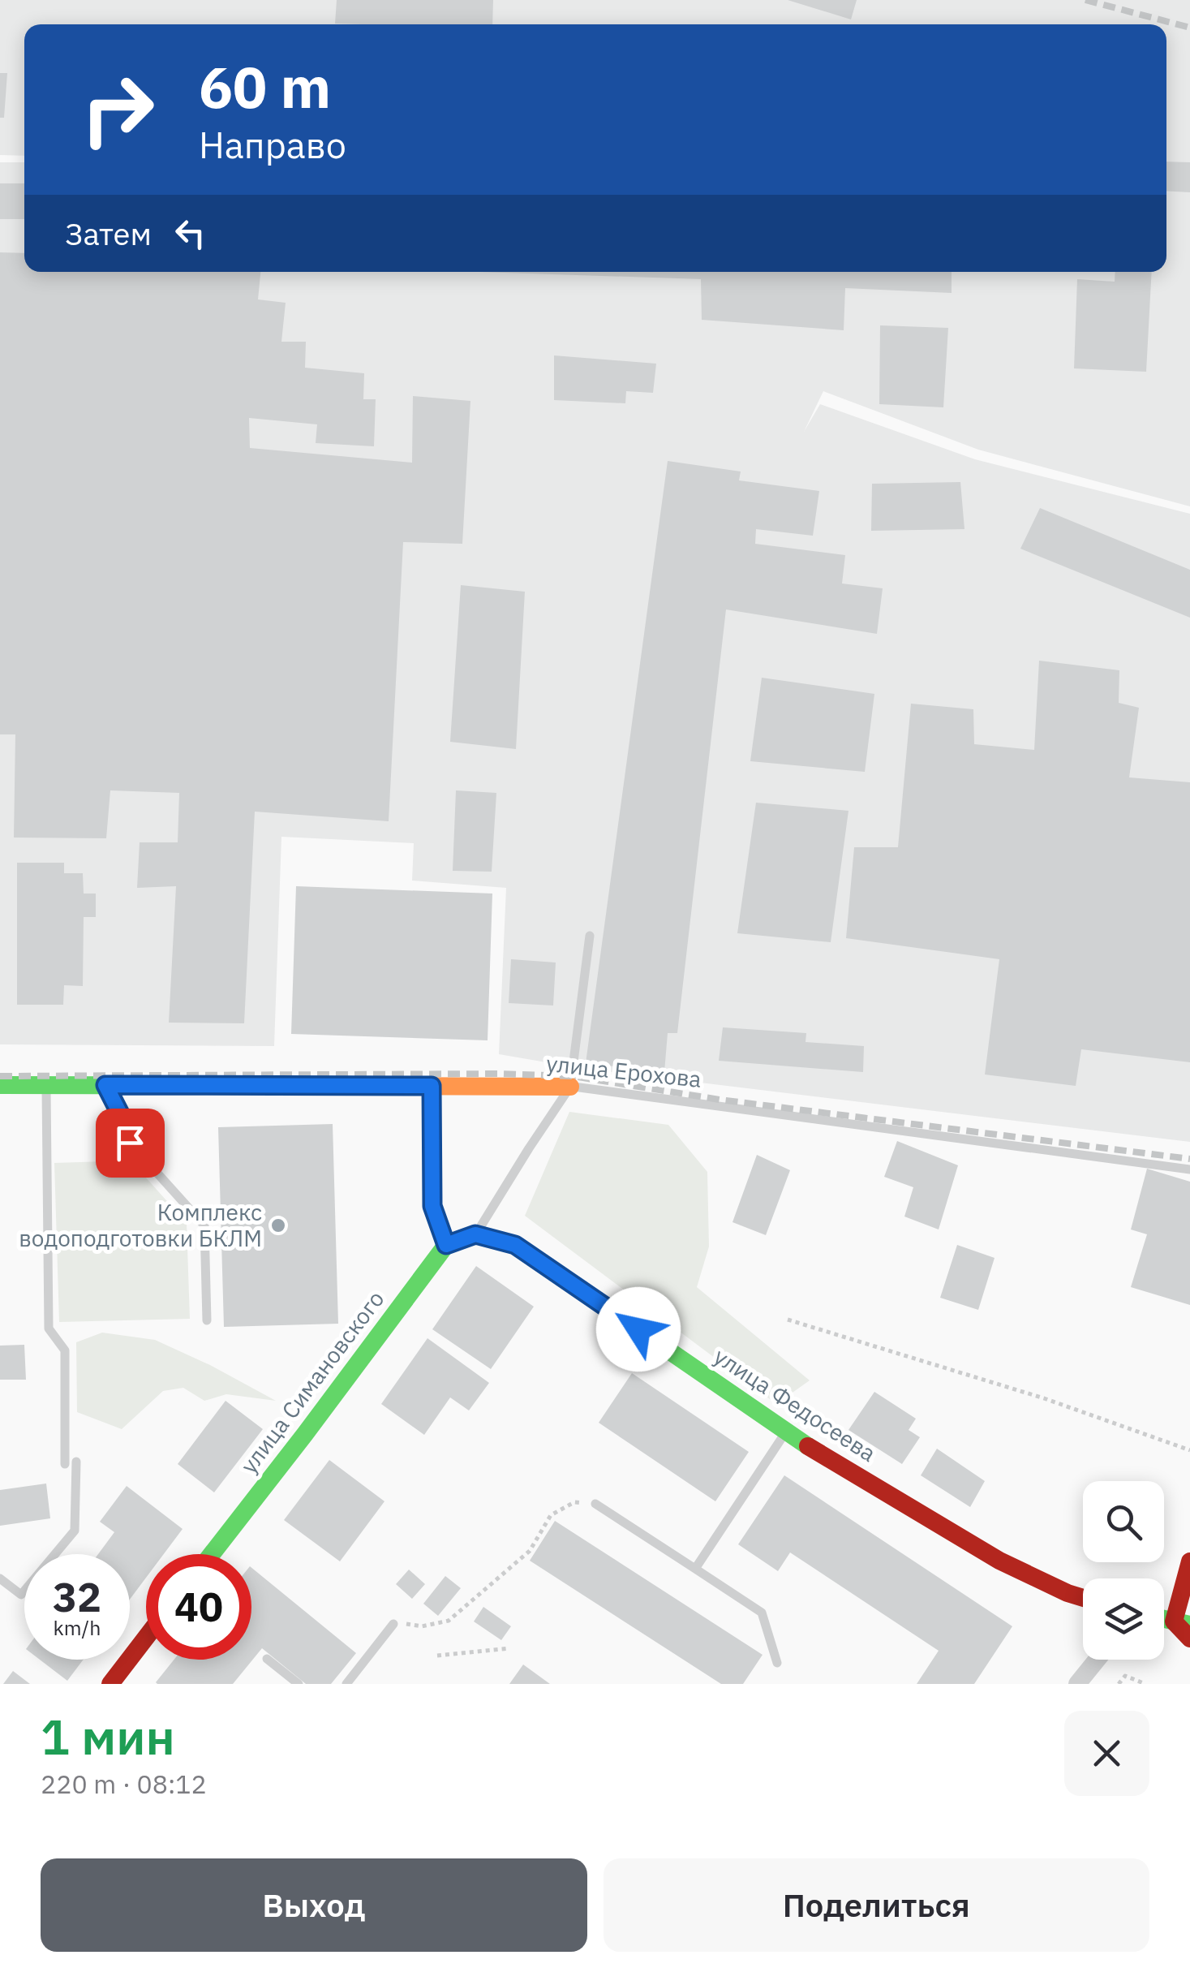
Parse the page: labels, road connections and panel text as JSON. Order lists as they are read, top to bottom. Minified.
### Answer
{"streets":{"street":["улица Ерохова","улица Симановского","улица Федосеева"]},"places":["Комплекс водоподготовки БКЛМ"],"page":{"turn":["60 m","Направо"],"then":"Затем","speed":"32 km/h","limit":"40","heading":["1 мин","220 m · 08:12"],"buttons":["Выход","Поделиться"]}}
